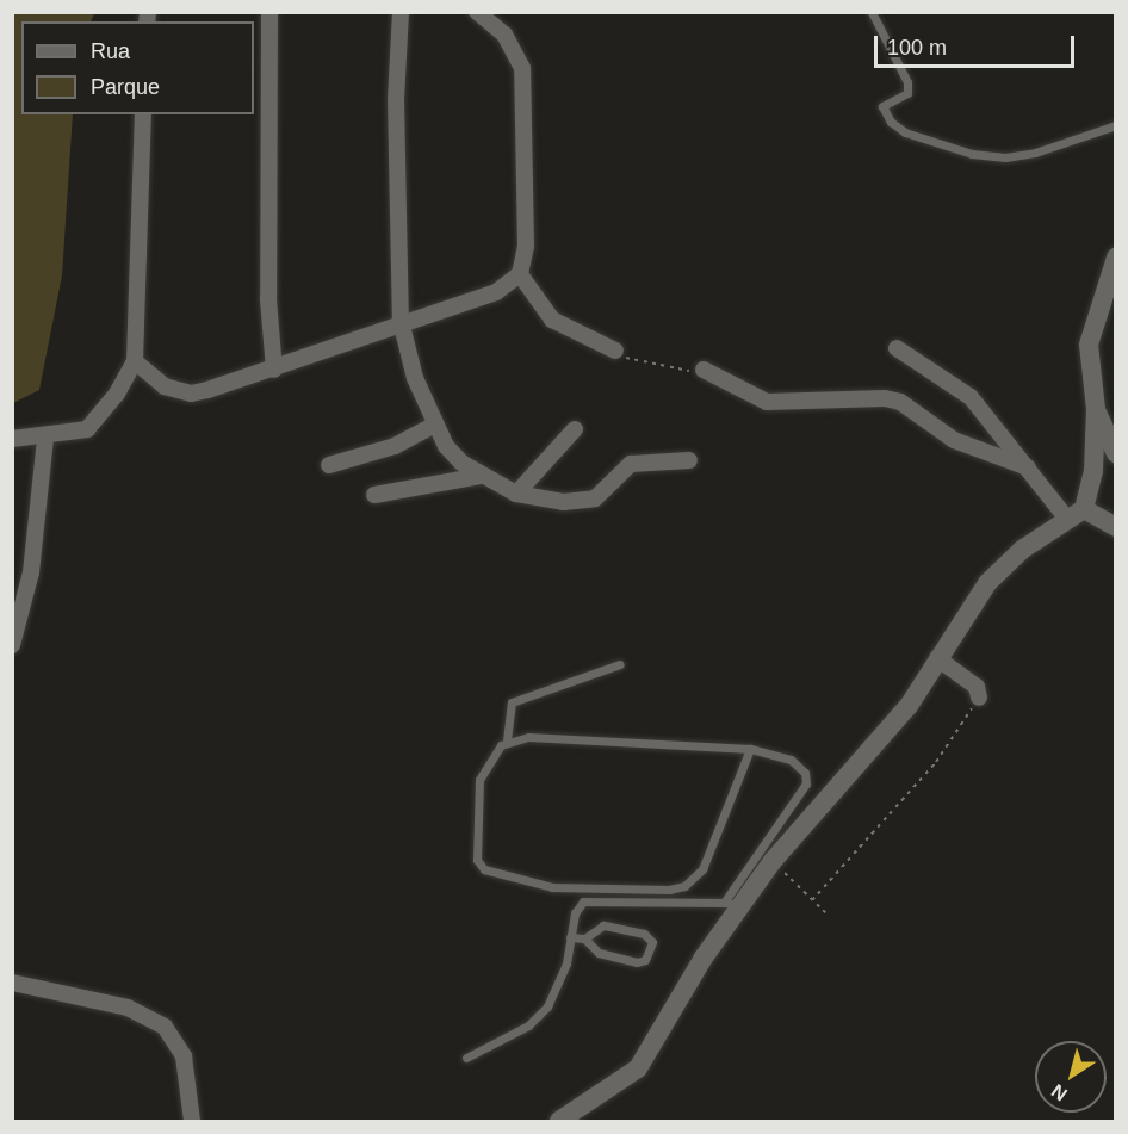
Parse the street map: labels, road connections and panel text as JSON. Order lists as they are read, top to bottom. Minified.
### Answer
{"legend":["Rua","Parque"],"scale_bar":"100 m","north":"bottom left"}
